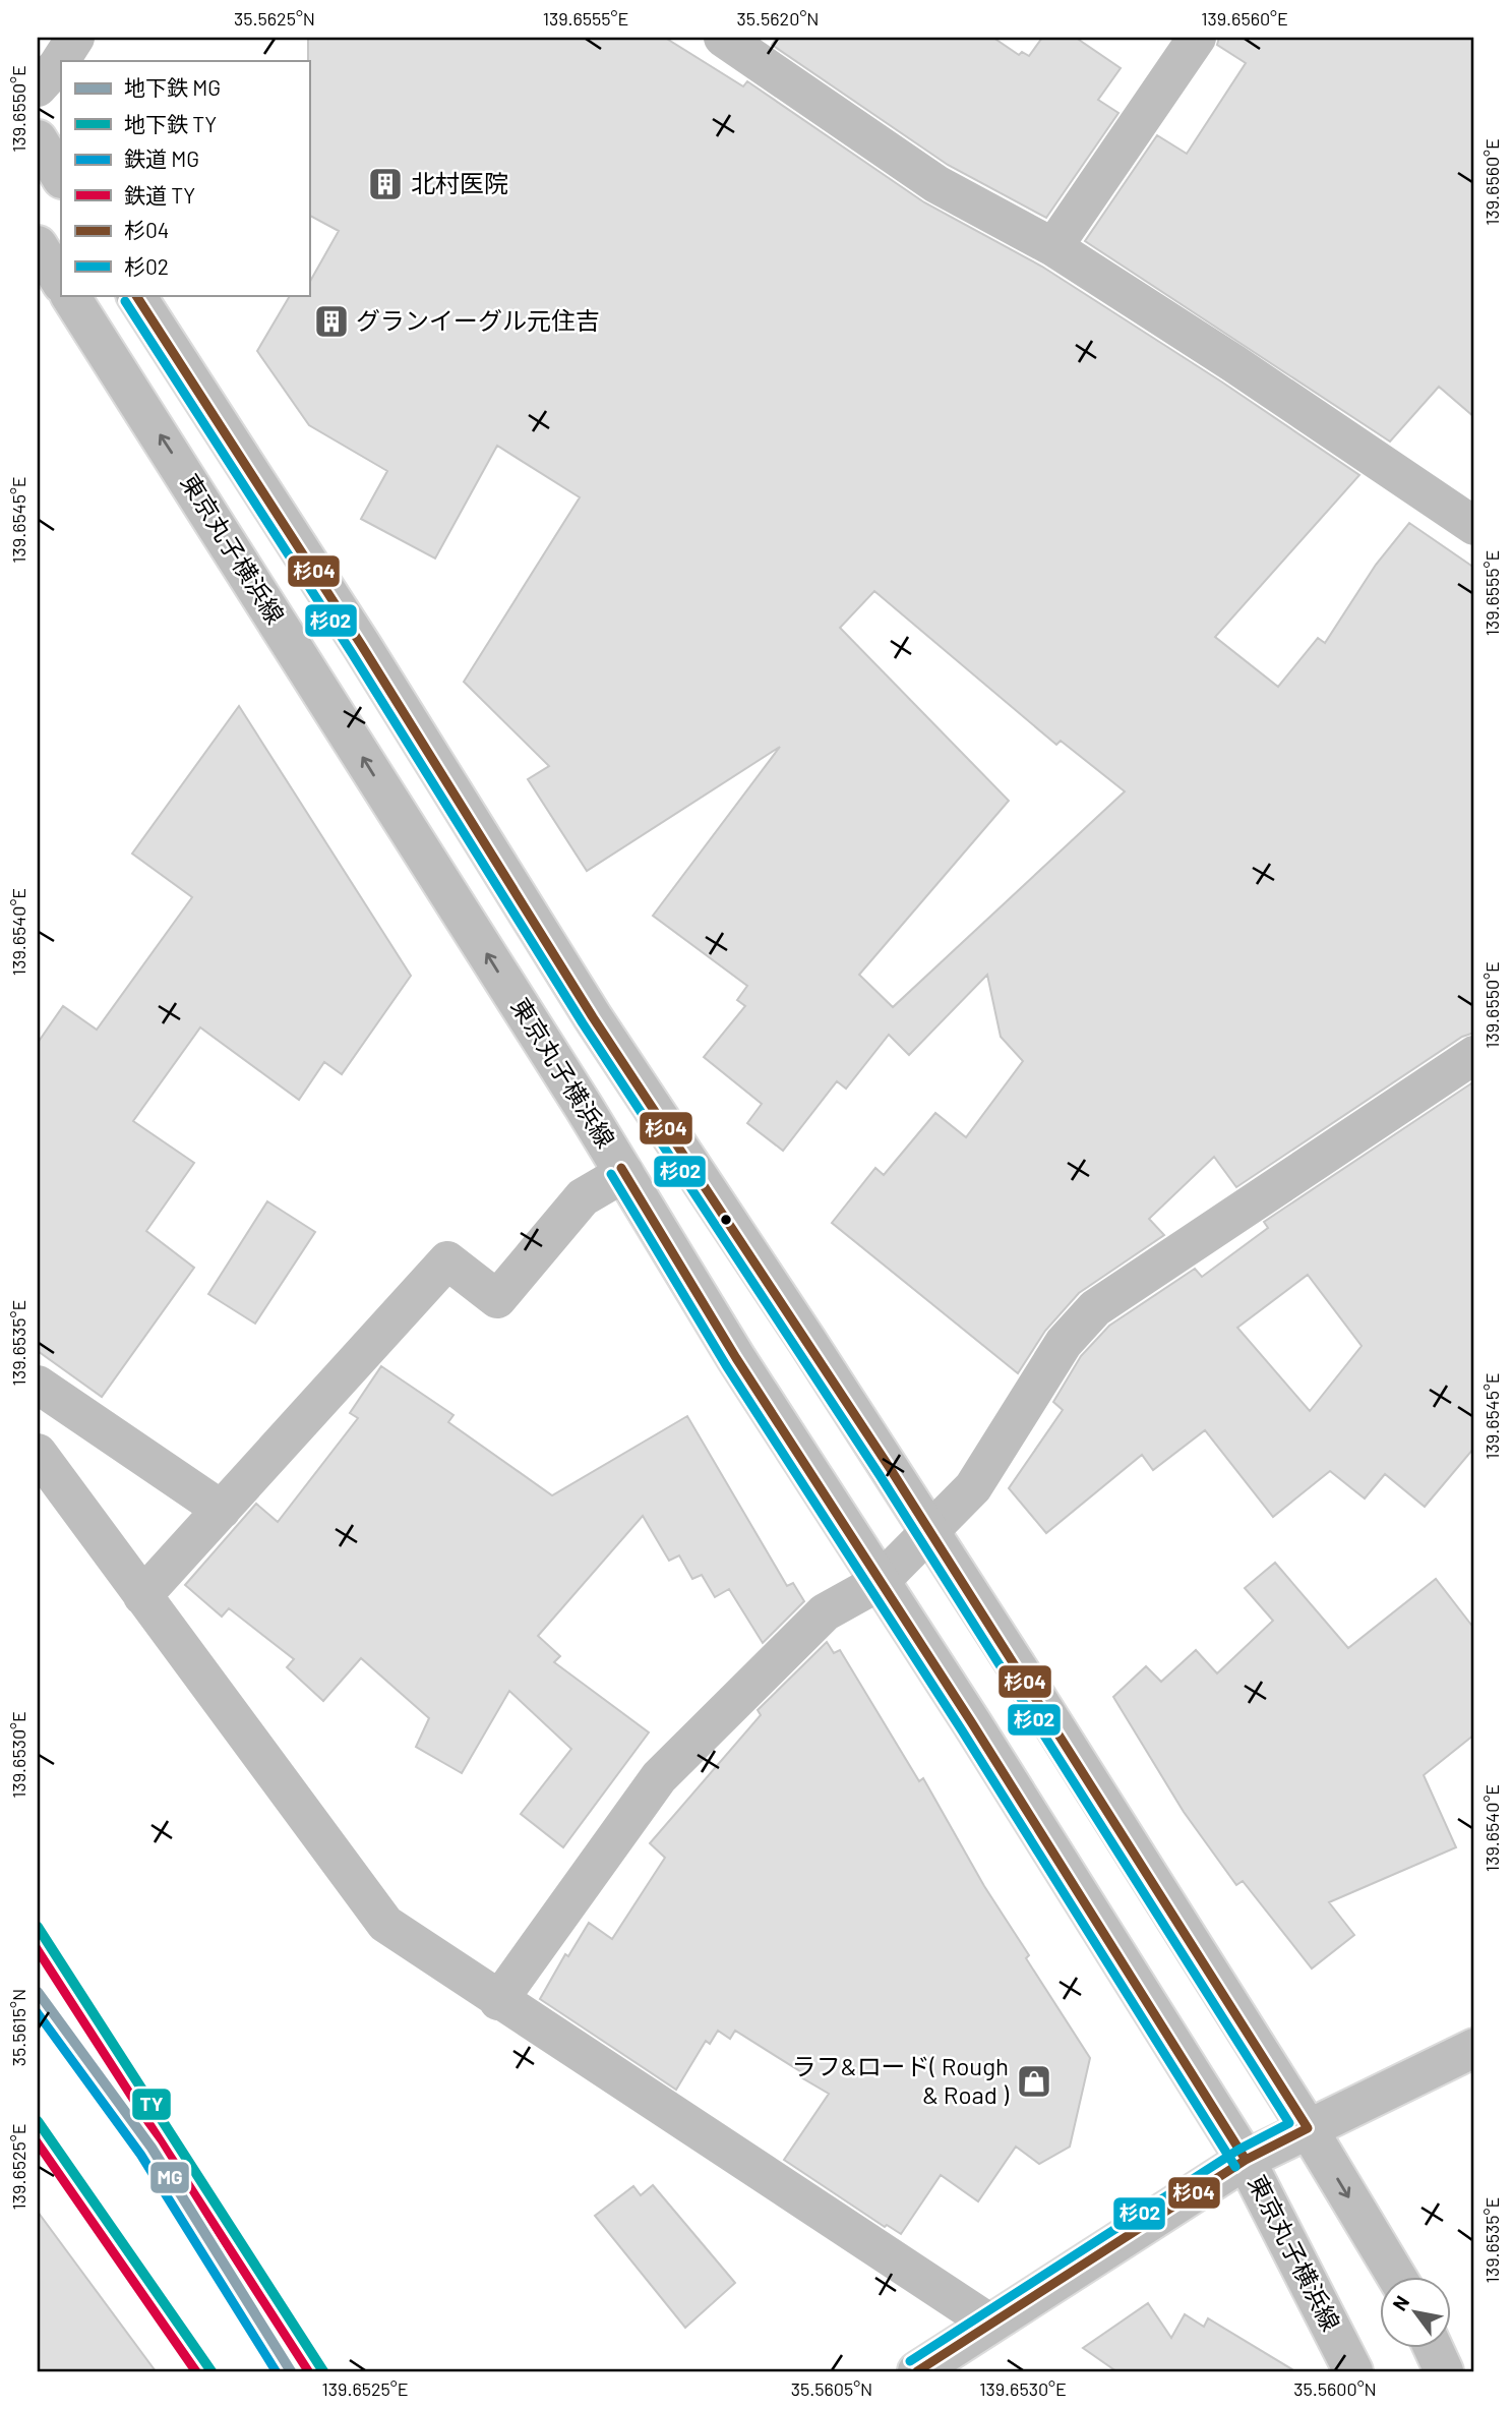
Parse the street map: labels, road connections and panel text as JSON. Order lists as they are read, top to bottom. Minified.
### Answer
{"streets":{"main road":["東京丸子横浜線"]},"places":{"building":["北村医院","グランイーグル元住吉"],"shop":["ラフ&ロード( Rough & Road )"]},"lines":["transit line 杉04","transit line 杉02","metro line TY","rail line TY","metro line MG","rail line MG"],"legend":["地下鉄 MG","地下鉄 TY","鉄道 MG","鉄道 TY","杉04","杉02"],"north":"top left","coordinates":["35.5625°N","139.6555°E","35.5620°N","139.6560°E","139.6550°E","139.6545°E","139.6540°E","139.6535°E","139.6530°E","35.5615°N","139.6525°E","35.5605°N","35.5600°N"]}
